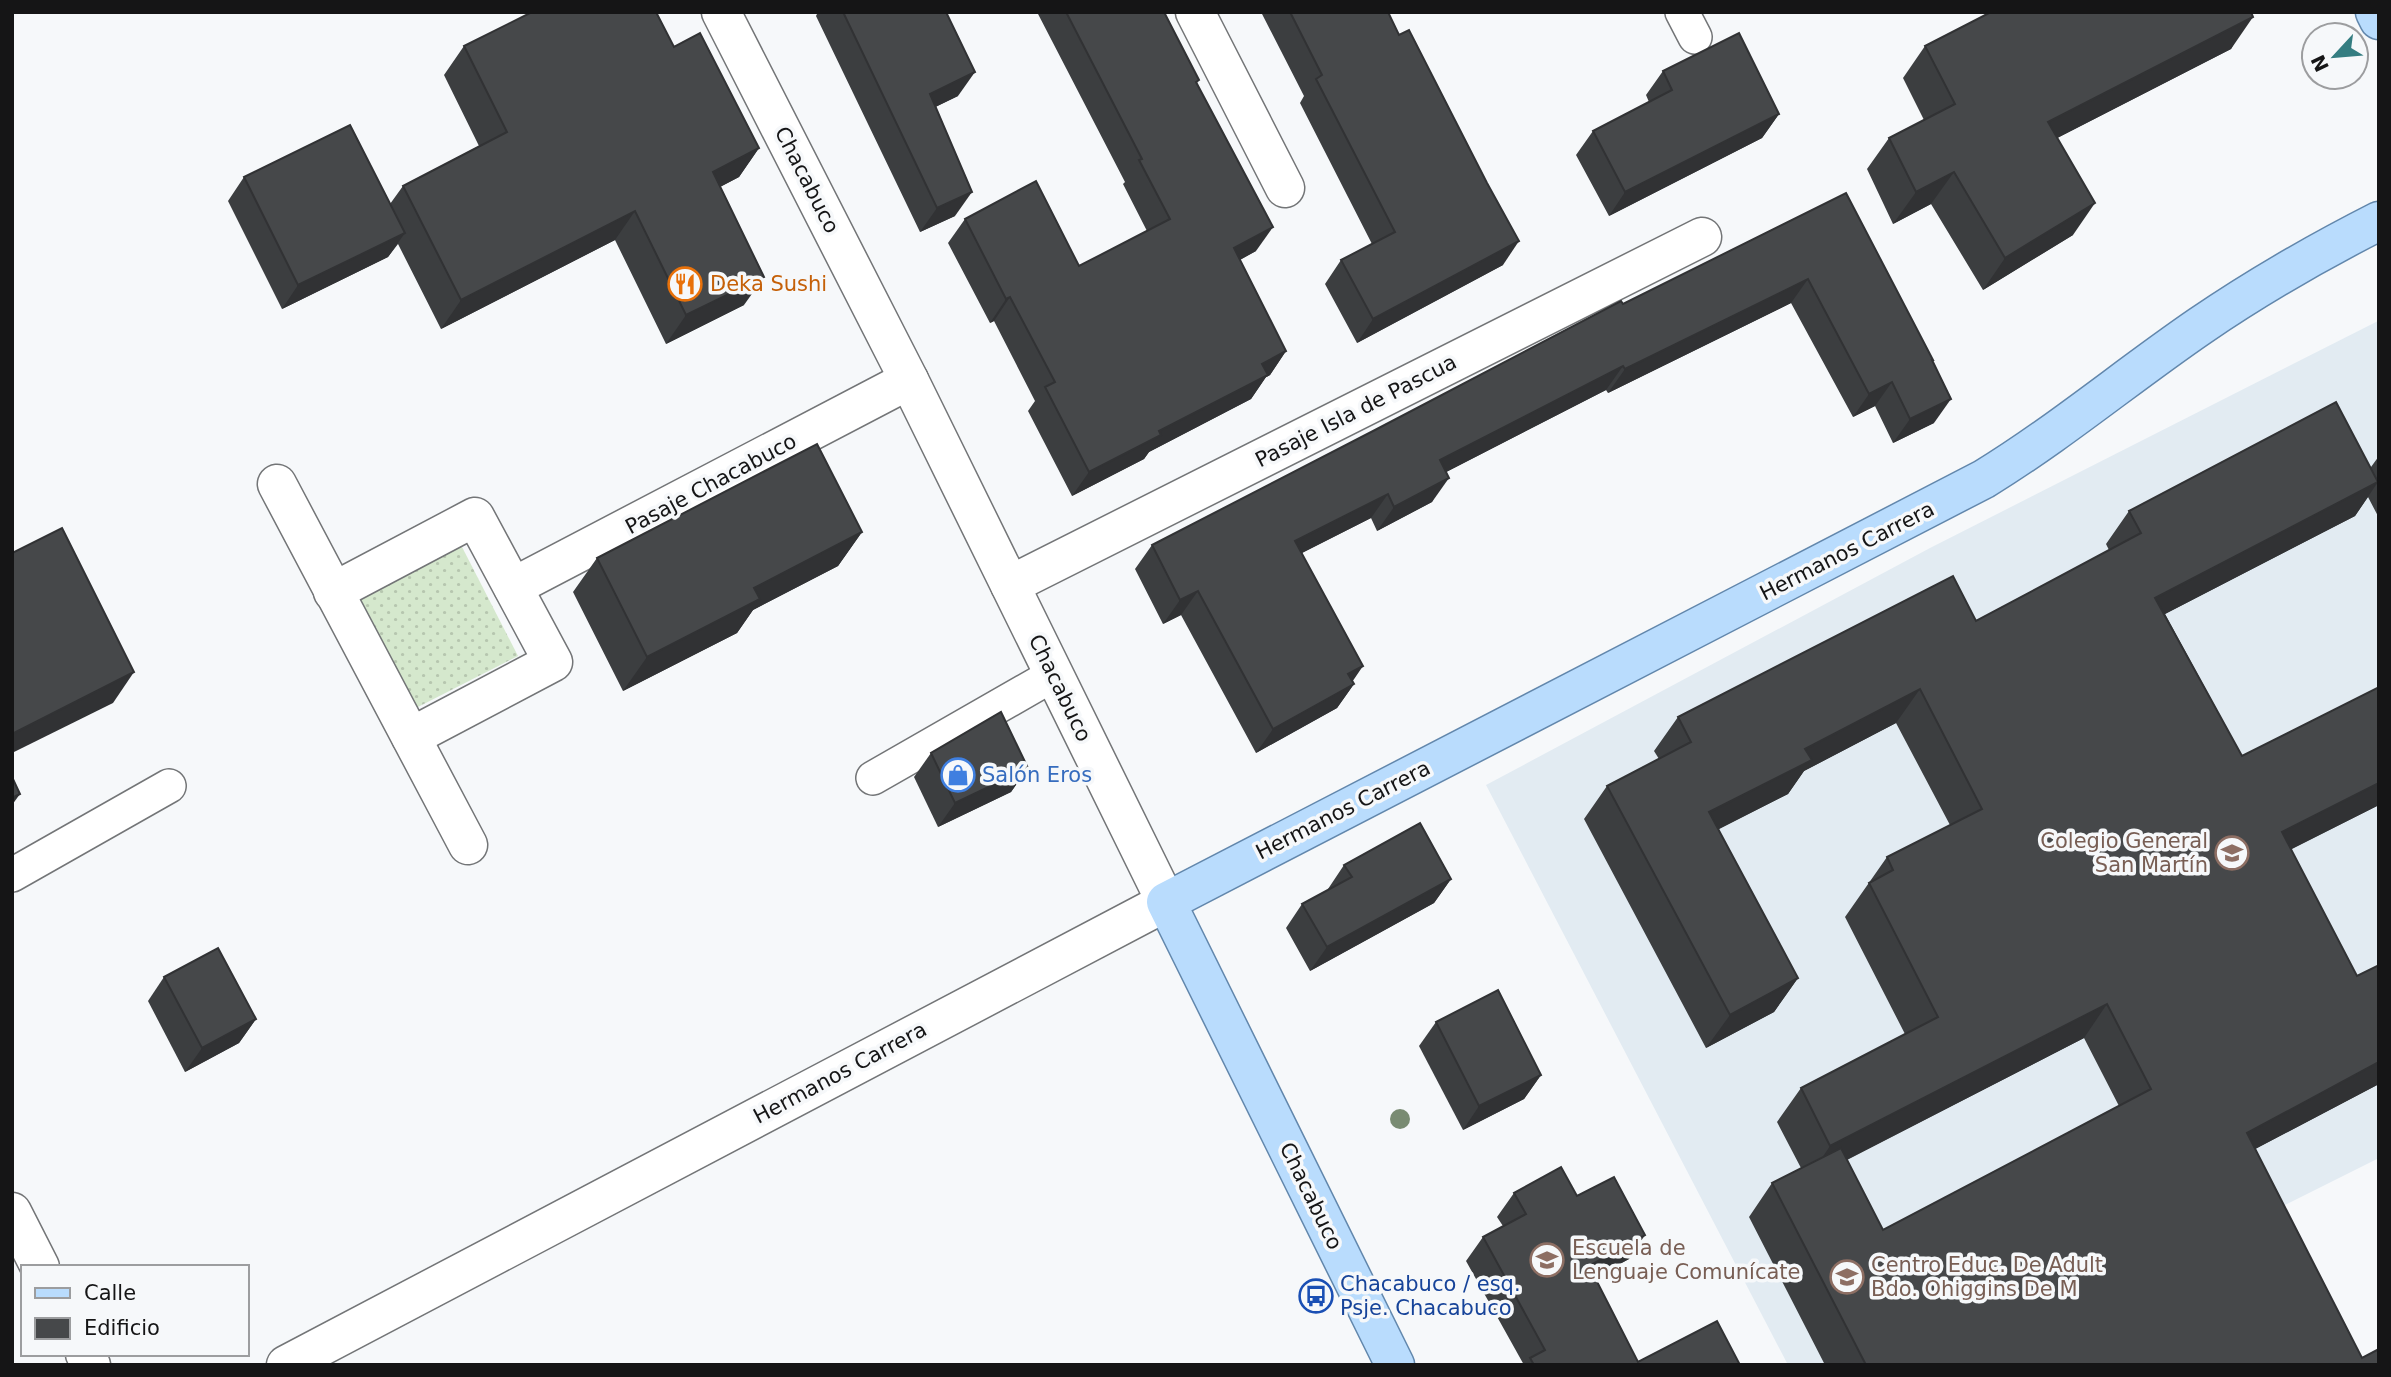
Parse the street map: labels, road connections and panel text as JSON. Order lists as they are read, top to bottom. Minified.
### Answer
{"streets":{"main road":["Chacabuco","Hermanos Carrera"],"street":["Pasaje Isla de Pascua","Pasaje Chacabuco"]},"crossings":[["Chacabuco","Pasaje Isla de Pascua"],["Chacabuco","Pasaje Chacabuco"],["Chacabuco","Hermanos Carrera"]],"places":{"restaurant":["Deka Sushi"],"shop":["Salón Eros"],"school or university":["Colegio General San Martín","Escuela de Lenguaje Comunícate","Centro Educ. De Adult Bdo. Ohiggins De M"],"bus stop":["Chacabuco / esq. Psje. Chacabuco"]},"legend":["Calle","Edificio"],"north":"bottom left"}
